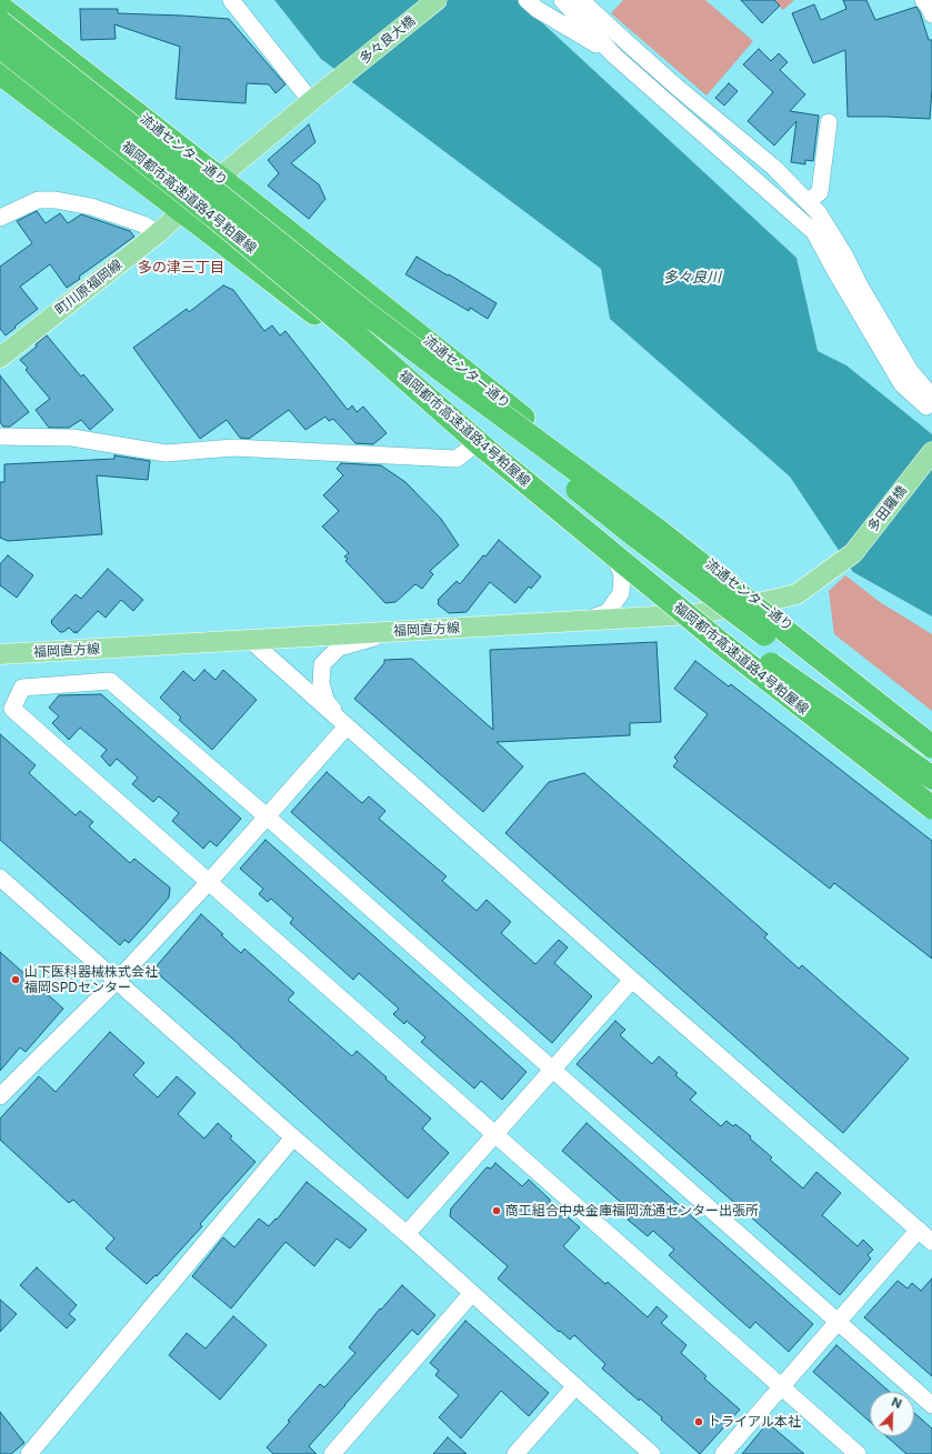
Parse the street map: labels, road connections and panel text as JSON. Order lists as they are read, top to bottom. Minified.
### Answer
{"streets":{"highway":["流通センター通り","福岡都市高速道路4号粕屋線"],"main road":["多々良大橋","町川原福岡線","多田羅橋","福岡直方線"]},"crossings":[["多々良大橋","町川原福岡線"],["流通センター通り","町川原福岡線"],["流通センター通り","福岡直方線"],["多田羅橋","福岡直方線"]],"districts":["多の津三丁目"],"water":["多々良川"],"places":["山下医科器械株式会社 福岡SPDセンター","商工組合中央金庫福岡流通センター出張所","トライアル本社"],"north":"top right"}
